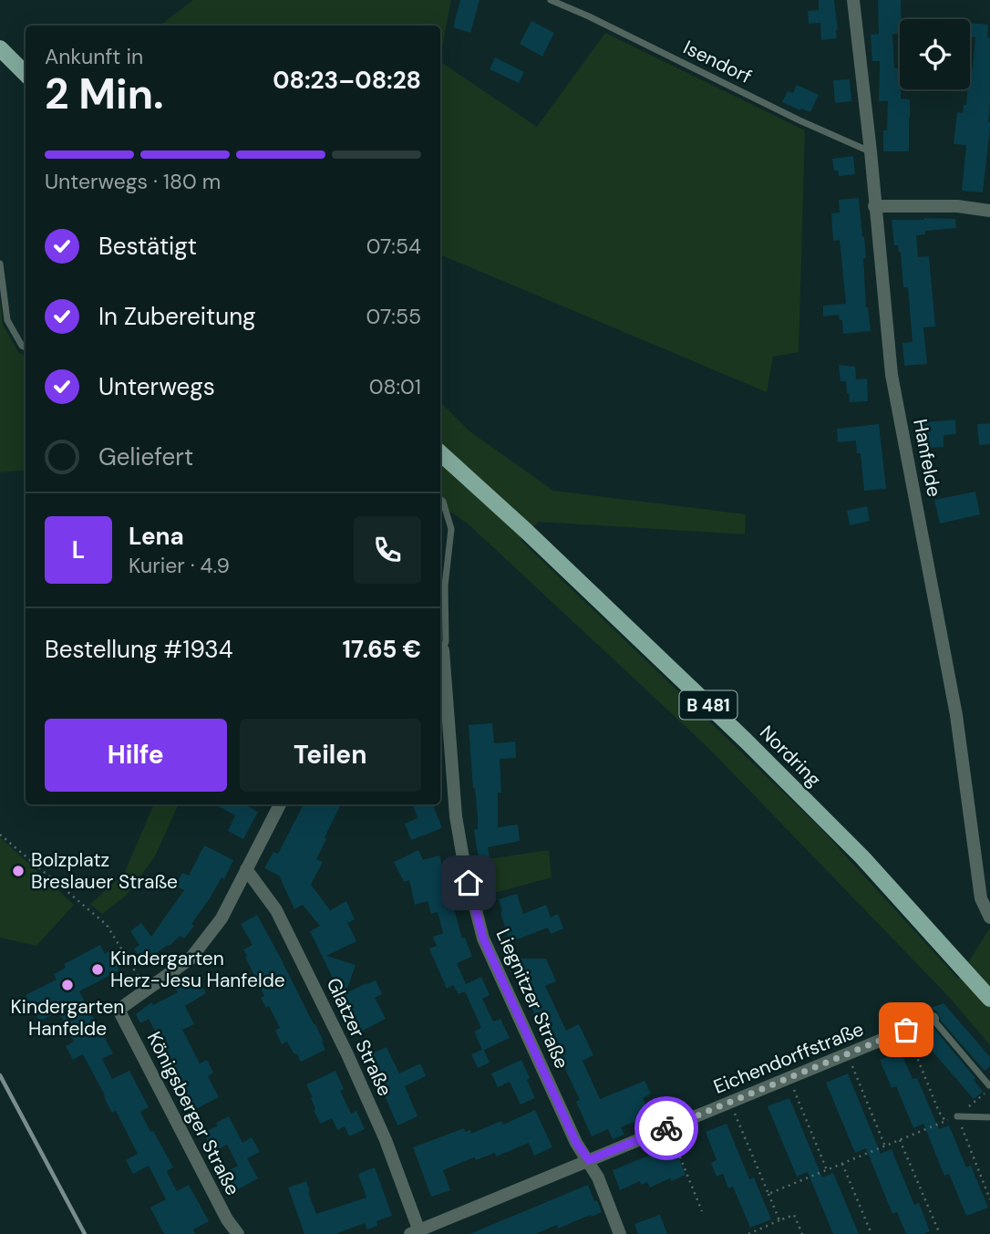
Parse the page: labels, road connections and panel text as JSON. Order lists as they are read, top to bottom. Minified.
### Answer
{"streets":{"main road":["B 481","Nordring"],"street":["Hanfelde","Liegnitzer Straße","Glatzer Straße","Eichendorffstraße","Königsberger Straße"],"lane":["Isendorf"]},"crossings":[["Isendorf","Hanfelde"],["Liegnitzer Straße","Eichendorffstraße"],["Glatzer Straße","Eichendorffstraße"]],"places":["Bolzplatz Breslauer Straße","Kindergarten Herz-Jesu Hanfelde","Kindergarten Hanfelde"],"page":{"heading":["2 Min.","Ankunft in","08:23–08:28"],"panel":["Lena","Kurier · 4.9","Bestellung #1934","17.65 €"],"bar":"Unterwegs · 180 m","list":[["Bestätigt","07:54"],["In Zubereitung","07:55"],["Unterwegs","08:01"],"Geliefert"],"round":"L","buttons":["Hilfe","Teilen"]}}
